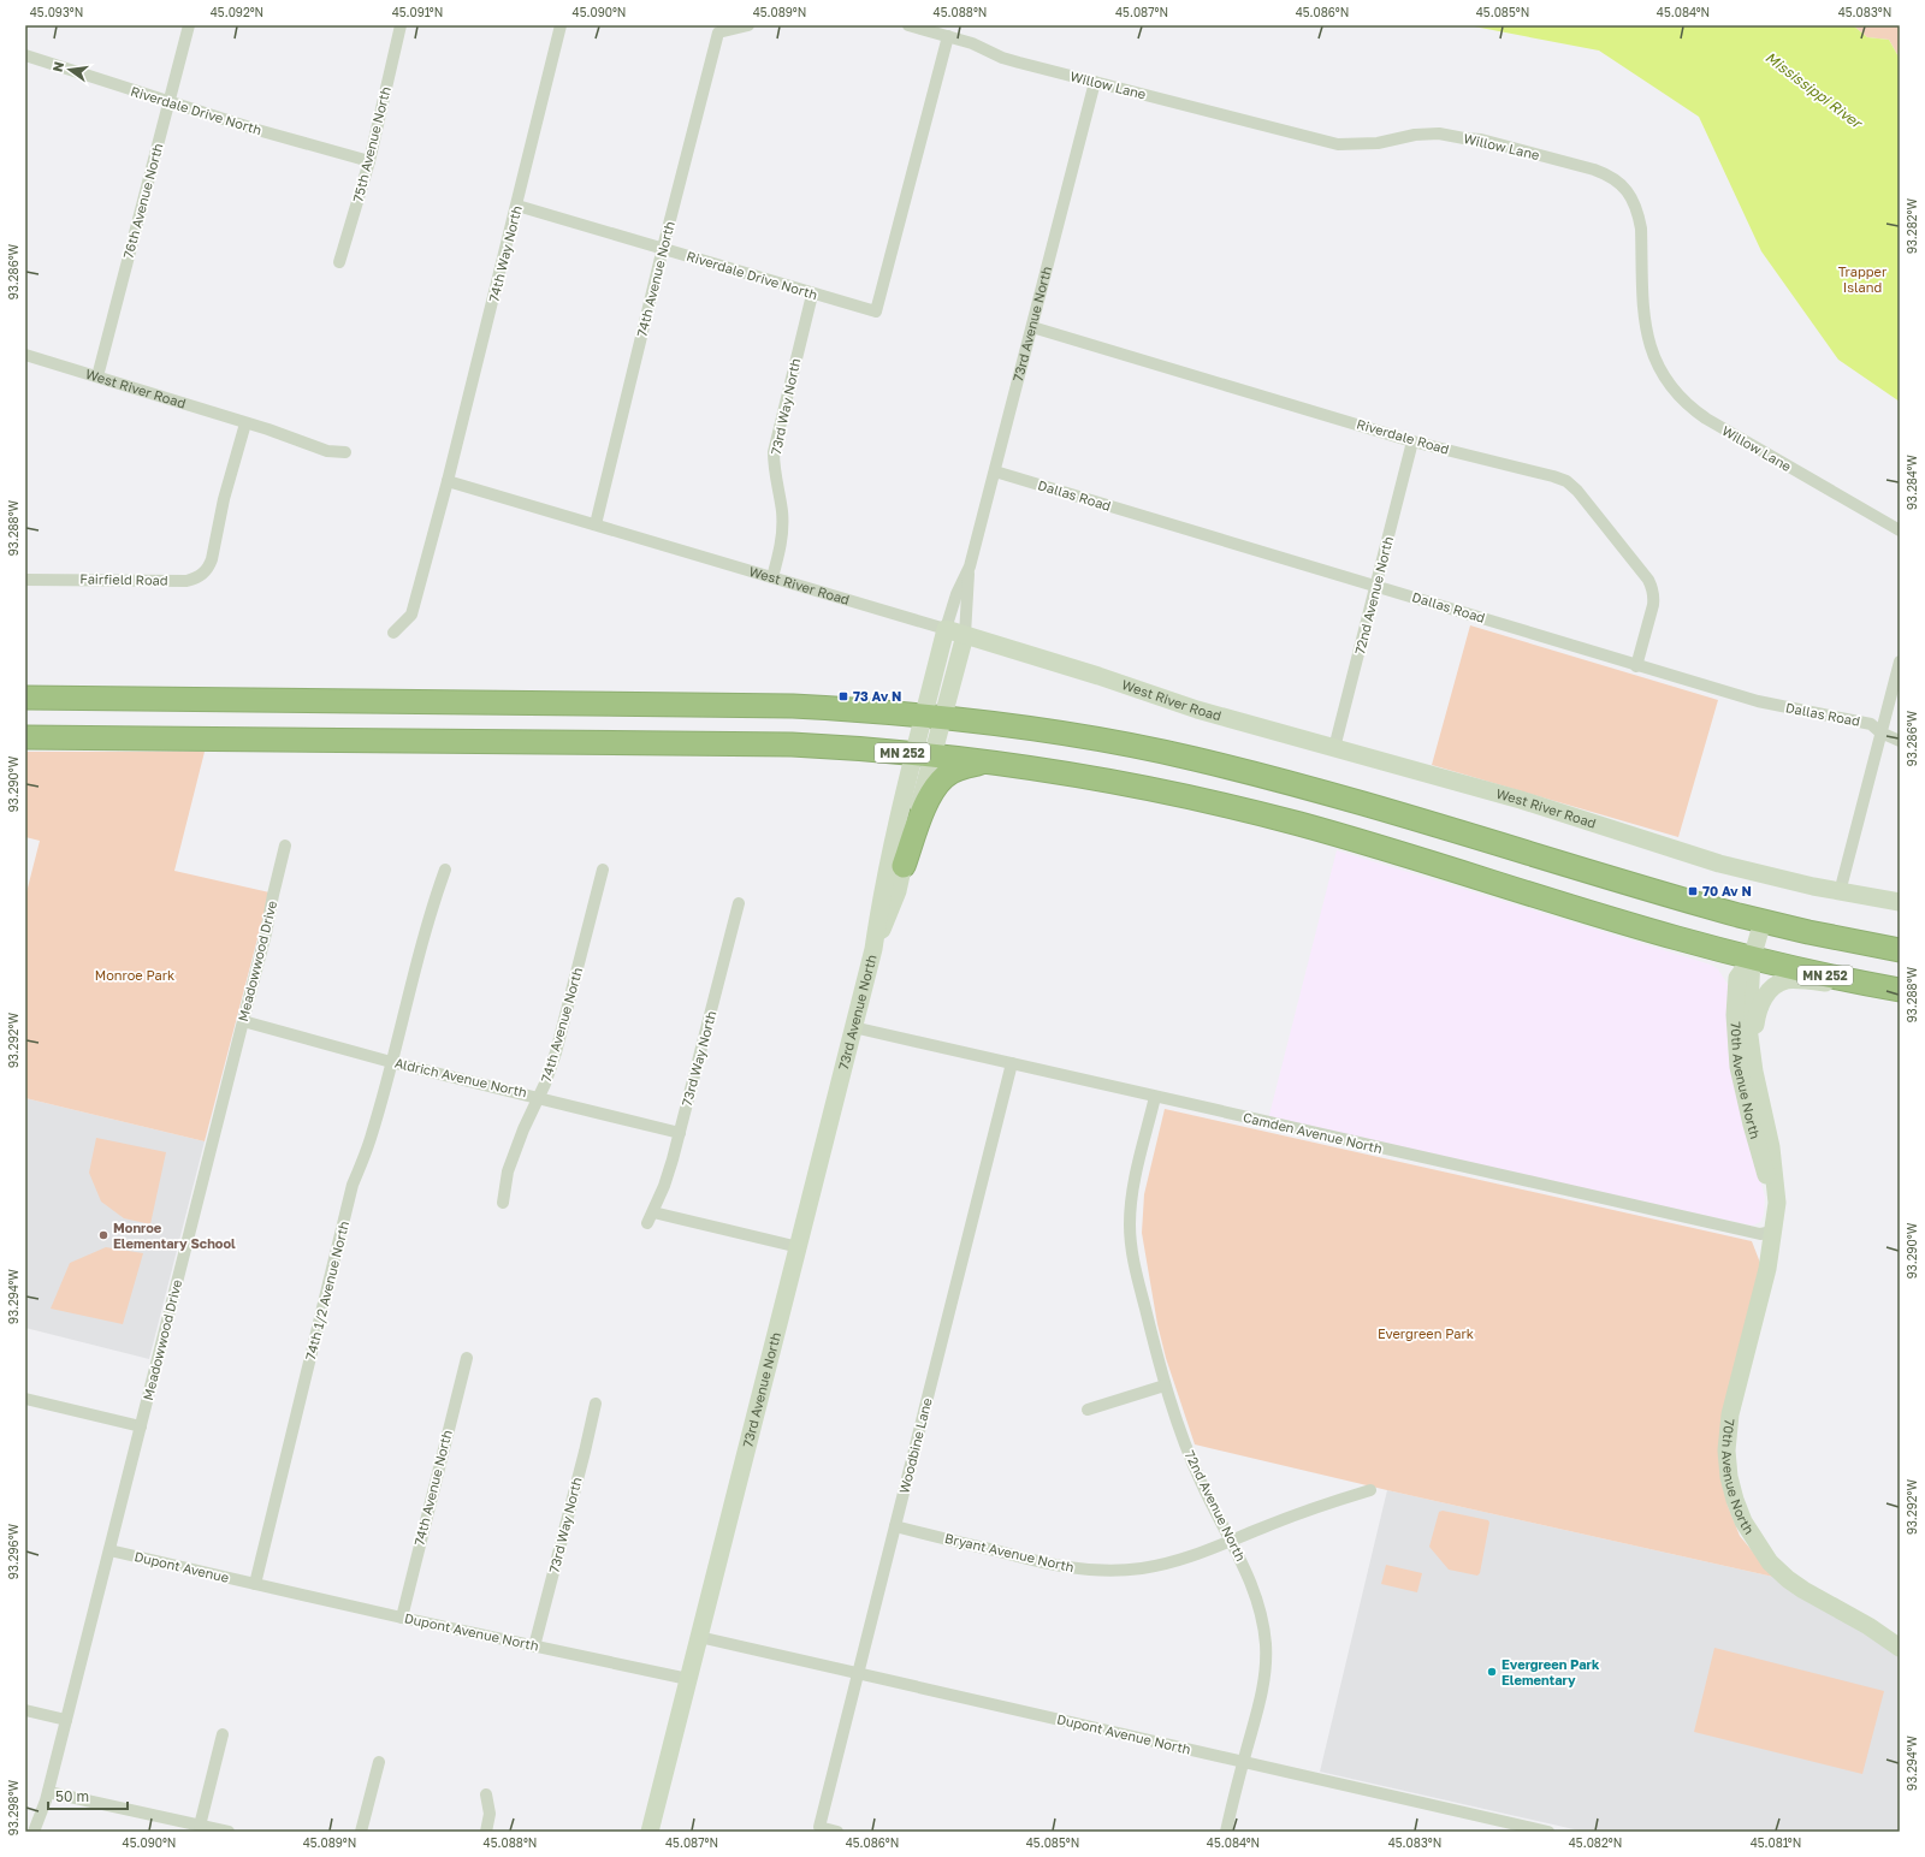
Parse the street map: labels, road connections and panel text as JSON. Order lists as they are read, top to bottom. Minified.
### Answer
{"streets":{"highway":["MN 252"],"street":["Willow Lane","Riverdale Drive North","75th Avenue North","76th Avenue North","74th Way North","74th Avenue North","73rd Avenue North","West River Road","73rd Way North","Riverdale Road","Dallas Road","Fairfield Road","72nd Avenue North","Meadowwood Drive","Aldrich Avenue North","70th Avenue North","Camden Avenue North","74th 1/2 Avenue North","Woodbine Lane","Bryant Avenue North","Dupont Avenue","Dupont Avenue North"]},"crossings":[["Willow Lane","Riverdale Drive North"],["Willow Lane","73rd Avenue North"],["Riverdale Drive North","75th Avenue North"],["Riverdale Drive North","76th Avenue North"],["Riverdale Drive North","74th Way North"],["Riverdale Drive North","74th Avenue North"],["Riverdale Drive North","73rd Way North"],["76th Avenue North","West River Road"],["74th Way North","West River Road"],["74th Avenue North","West River Road"],["74th Avenue North","Aldrich Avenue North"],["74th Avenue North","Dupont Avenue North"],["73rd Avenue North","West River Road"],["73rd Avenue North","73rd Way North"],["73rd Avenue North","Riverdale Road"],["73rd Avenue North","Dallas Road"],["73rd Avenue North","MN 252"],["73rd Avenue North","Camden Avenue North"],["73rd Avenue North","Dupont Avenue North"],["West River Road","73rd Way North"],["West River Road","Fairfield Road"],["West River Road","72nd Avenue North"],["73rd Way North","Aldrich Avenue North"],["73rd Way North","Dupont Avenue North"],["Riverdale Road","Dallas Road"],["Riverdale Road","72nd Avenue North"],["Dallas Road","72nd Avenue North"],["72nd Avenue North","Camden Avenue North"],["72nd Avenue North","Bryant Avenue North"],["72nd Avenue North","Dupont Avenue North"],["MN 252","70th Avenue North"],["Meadowwood Drive","Aldrich Avenue North"],["Meadowwood Drive","Dupont Avenue"],["Aldrich Avenue North","74th 1/2 Avenue North"],["70th Avenue North","Camden Avenue North"],["Camden Avenue North","Woodbine Lane"],["74th 1/2 Avenue North","Dupont Avenue"],["74th 1/2 Avenue North","Dupont Avenue North"],["Woodbine Lane","Bryant Avenue North"],["Woodbine Lane","Dupont Avenue North"],["Dupont Avenue","Dupont Avenue North"]],"water":["Mississippi River"],"parks":["Trapper Island","Monroe Park","Evergreen Park"],"places":{"transit":["73 Av N","70 Av N"],"other":["Monroe Elementary School","Evergreen Park Elementary"]},"scale_bar":"50 m","north":"left","coordinates":["45.093°N","45.092°N","45.091°N","45.090°N","45.089°N","45.088°N","45.087°N","45.086°N","45.085°N","45.084°N","45.083°N","93.282°W","93.286°W","93.284°W","93.288°W","93.290°W","93.292°W","93.294°W","93.296°W","93.298°W","45.082°N","45.081°N"]}
